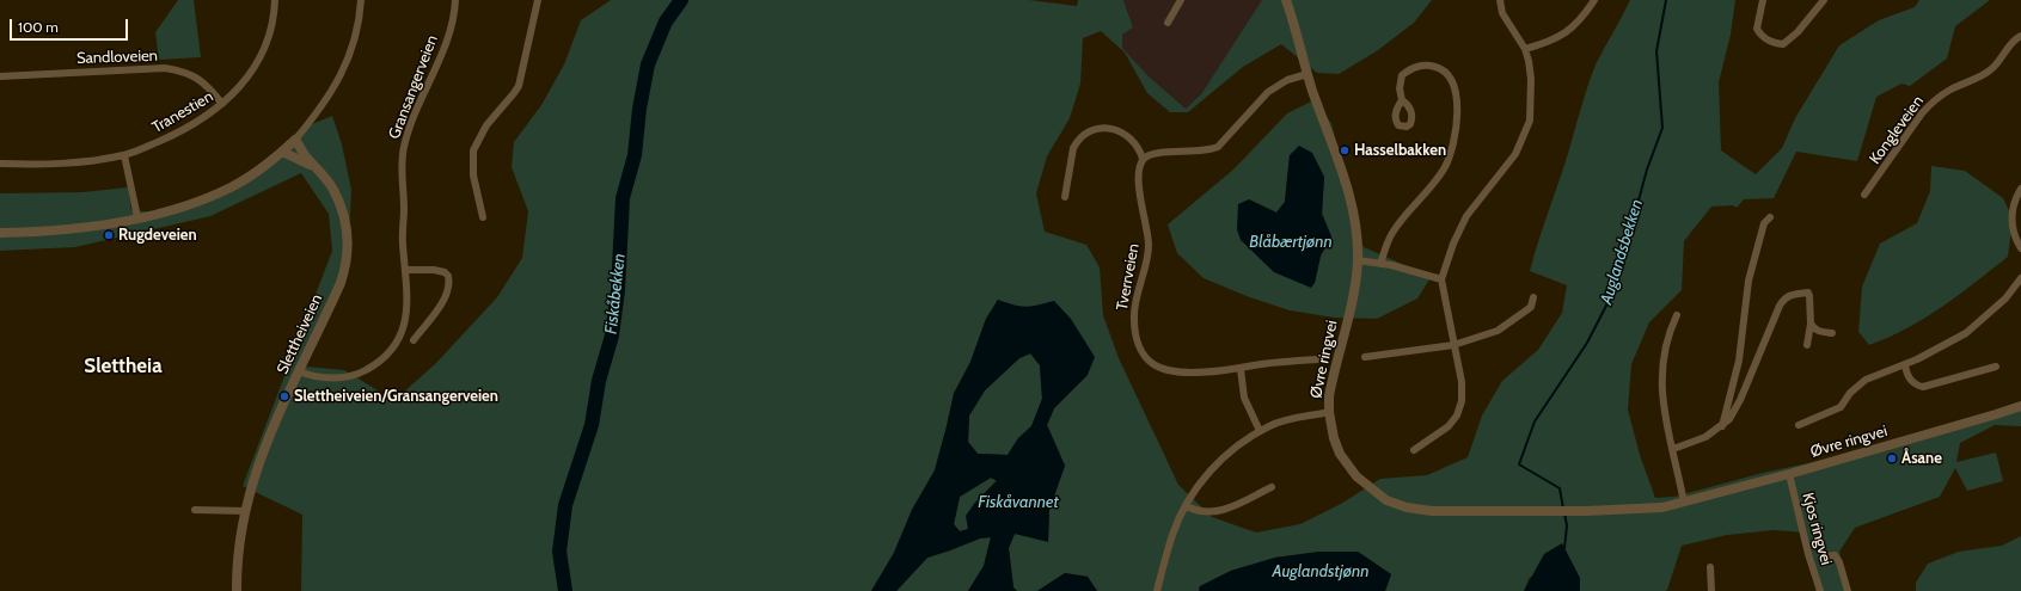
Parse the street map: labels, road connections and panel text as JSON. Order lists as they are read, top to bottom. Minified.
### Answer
{"streets":{"street":["Sandloveien","Gransangerveien","Tranestien","Kongleveien","Tverrveien","Slettheiveien","Øvre ringvei","Kjos ringvei"]},"crossings":[["Sandloveien","Tranestien"],["Gransangerveien","Slettheiveien"],["Øvre ringvei","Kjos ringvei"]],"districts":["Slettheia"],"water":["Blåbærtjønn","Auglandsbekken","Fiskåbekken","Fiskåvannet","Auglandstjønn"],"places":["Hasselbakken","Rugdeveien","Slettheiveien/Gransangerveien","Åsane"],"scale_bar":"100 m"}
